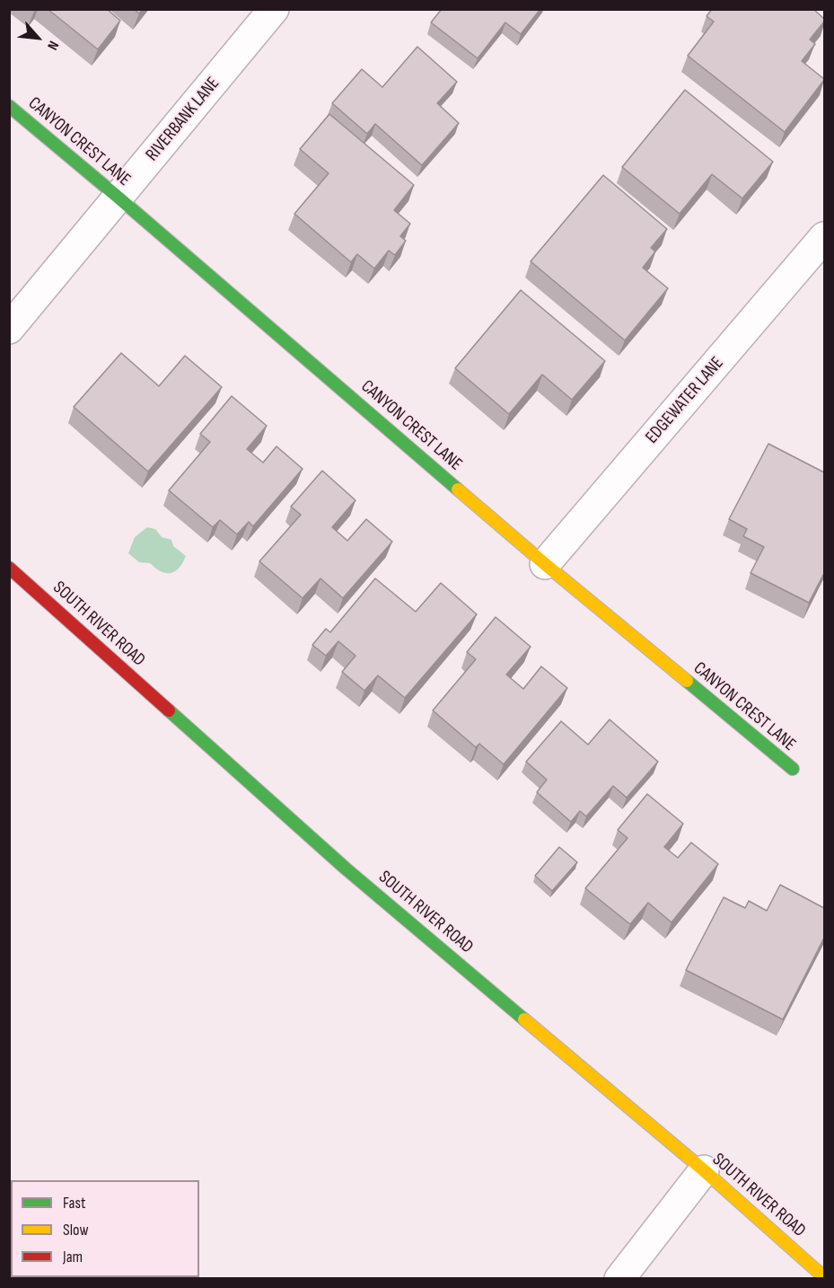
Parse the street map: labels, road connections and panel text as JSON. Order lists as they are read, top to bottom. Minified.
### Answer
{"streets":{"main road":["CANYON CREST LANE","SOUTH RIVER ROAD"],"street":["RIVERBANK LANE","EDGEWATER LANE"]},"crossings":[["RIVERBANK LANE","CANYON CREST LANE"],["CANYON CREST LANE","EDGEWATER LANE"]],"legend":["Fast","Slow","Jam"],"north":"bottom right"}
